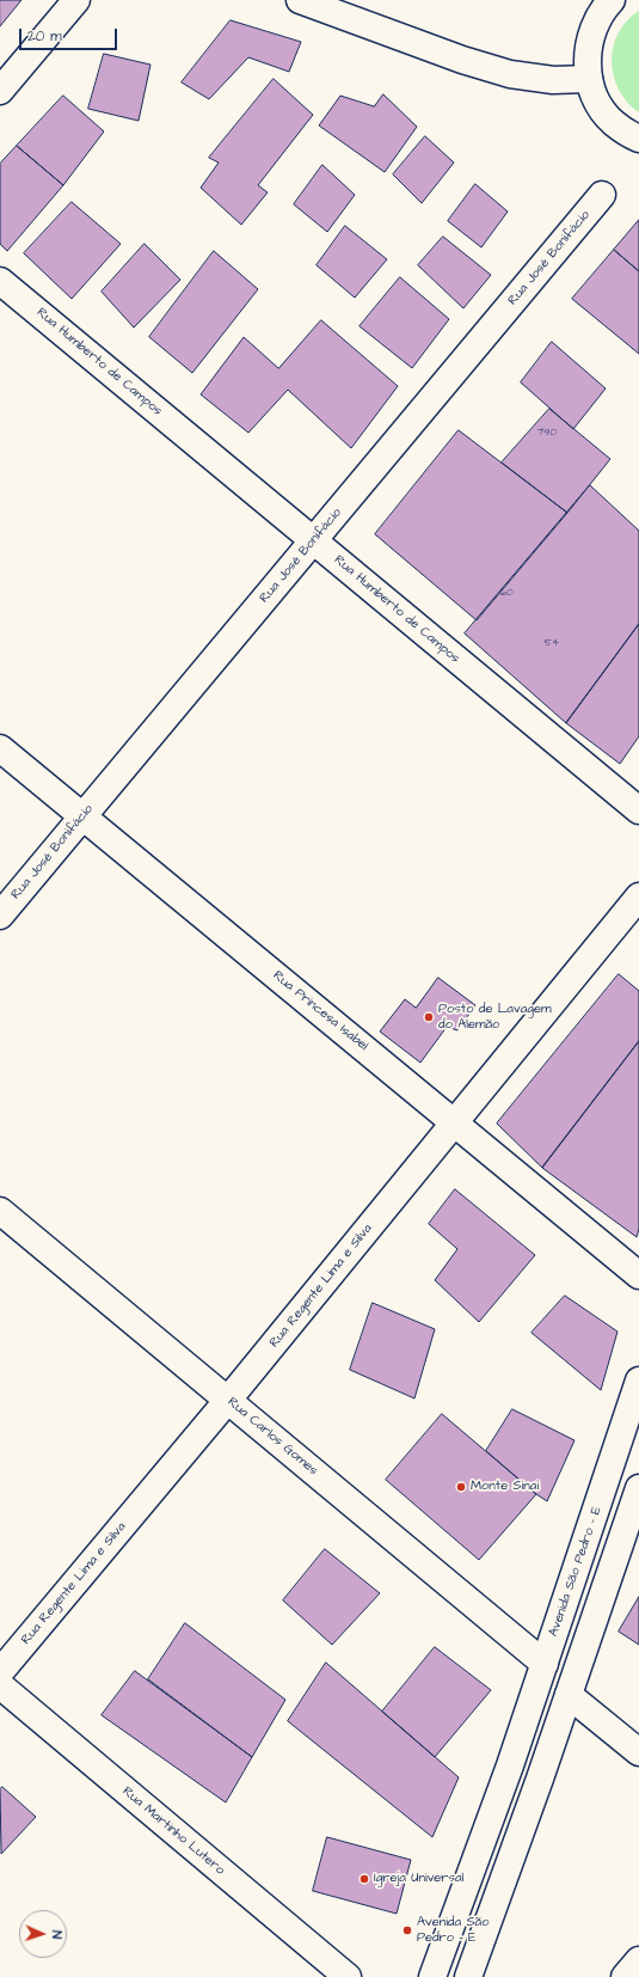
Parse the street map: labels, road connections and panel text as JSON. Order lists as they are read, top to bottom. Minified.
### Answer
{"streets":{"street":["Rua José Bonifácio","Rua Humberto de Campos","Rua Princesa Isabel","Rua Regente Lima e Silva","Rua Carlos Gomes","Avenida São Pedro - E","Rua Martinho Lutero"]},"crossings":[["Rua José Bonifácio","Rua Humberto de Campos"],["Rua José Bonifácio","Rua Princesa Isabel"],["Rua Princesa Isabel","Rua Regente Lima e Silva"],["Rua Regente Lima e Silva","Rua Carlos Gomes"],["Rua Carlos Gomes","Avenida São Pedro - E"]],"places":["Posto de Lavagem do Alemão","Monte Sinai","Igreja Universal","Avenida São Pedro - E"],"house_numbers":["790","60","54"],"scale_bar":"20 m","north":"right"}
